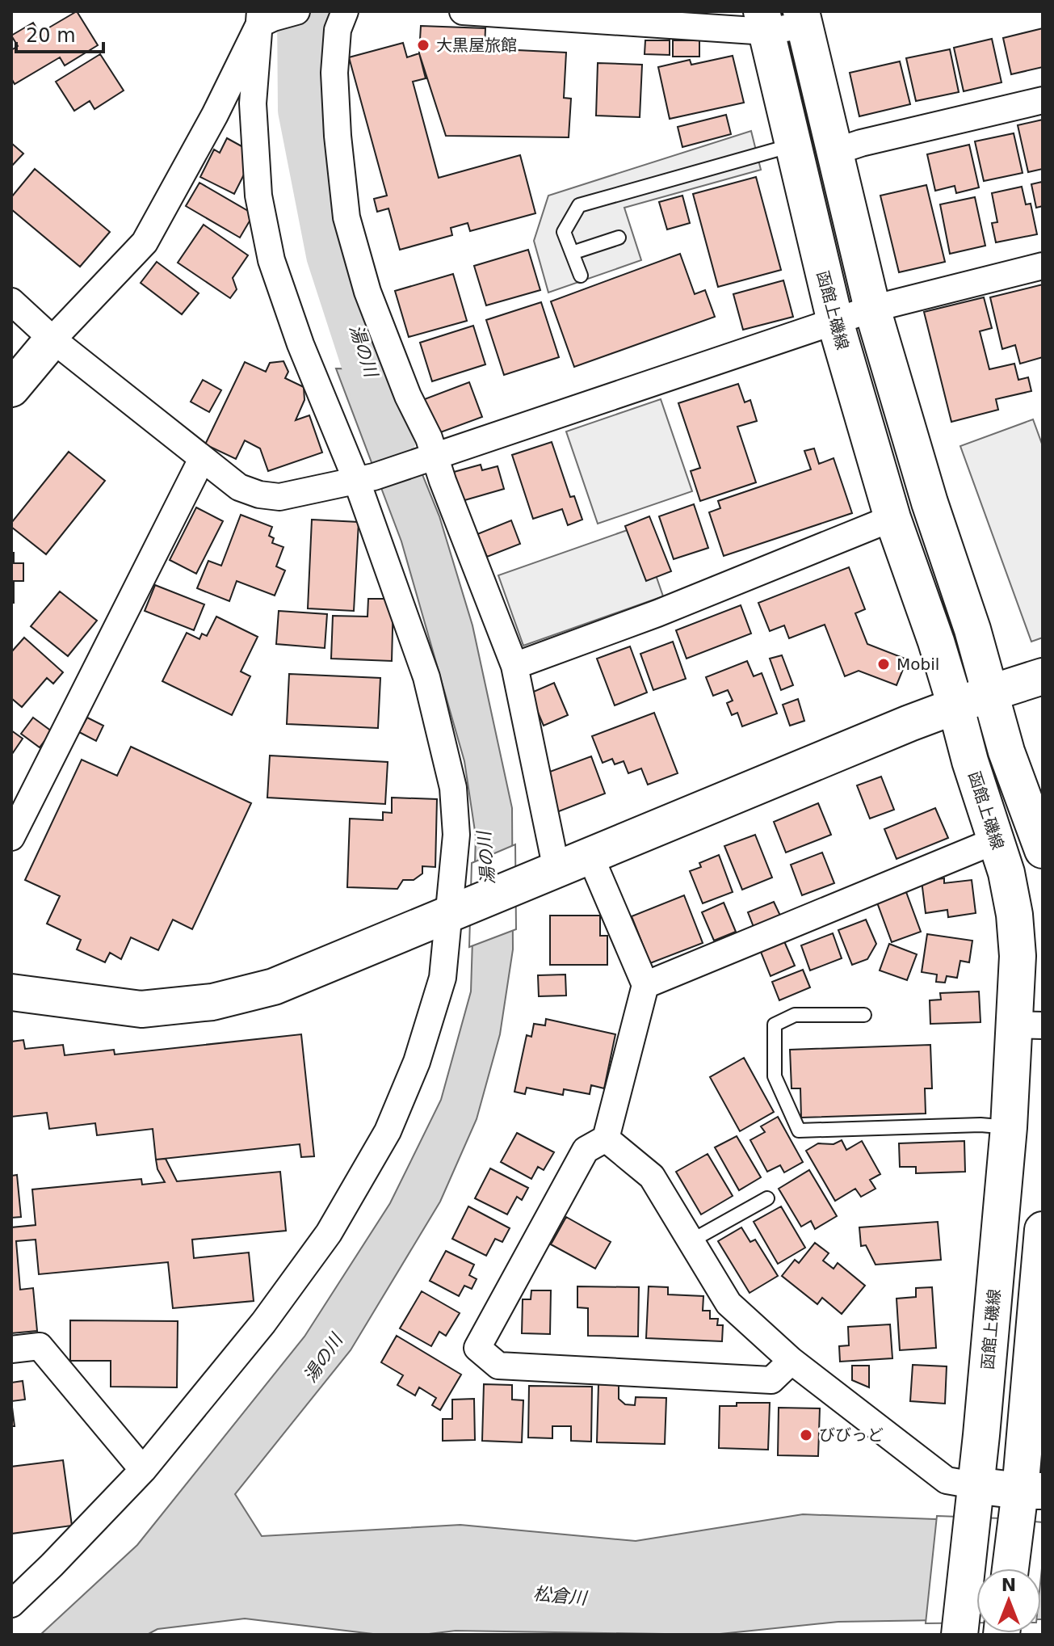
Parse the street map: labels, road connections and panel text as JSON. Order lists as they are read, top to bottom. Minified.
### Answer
{"streets":{"main road":["函館上磯線"]},"water":["湯の川","松倉川"],"places":["大黒屋旅館","Mobil","びびっど"],"scale_bar":"20 m","north":"top"}
